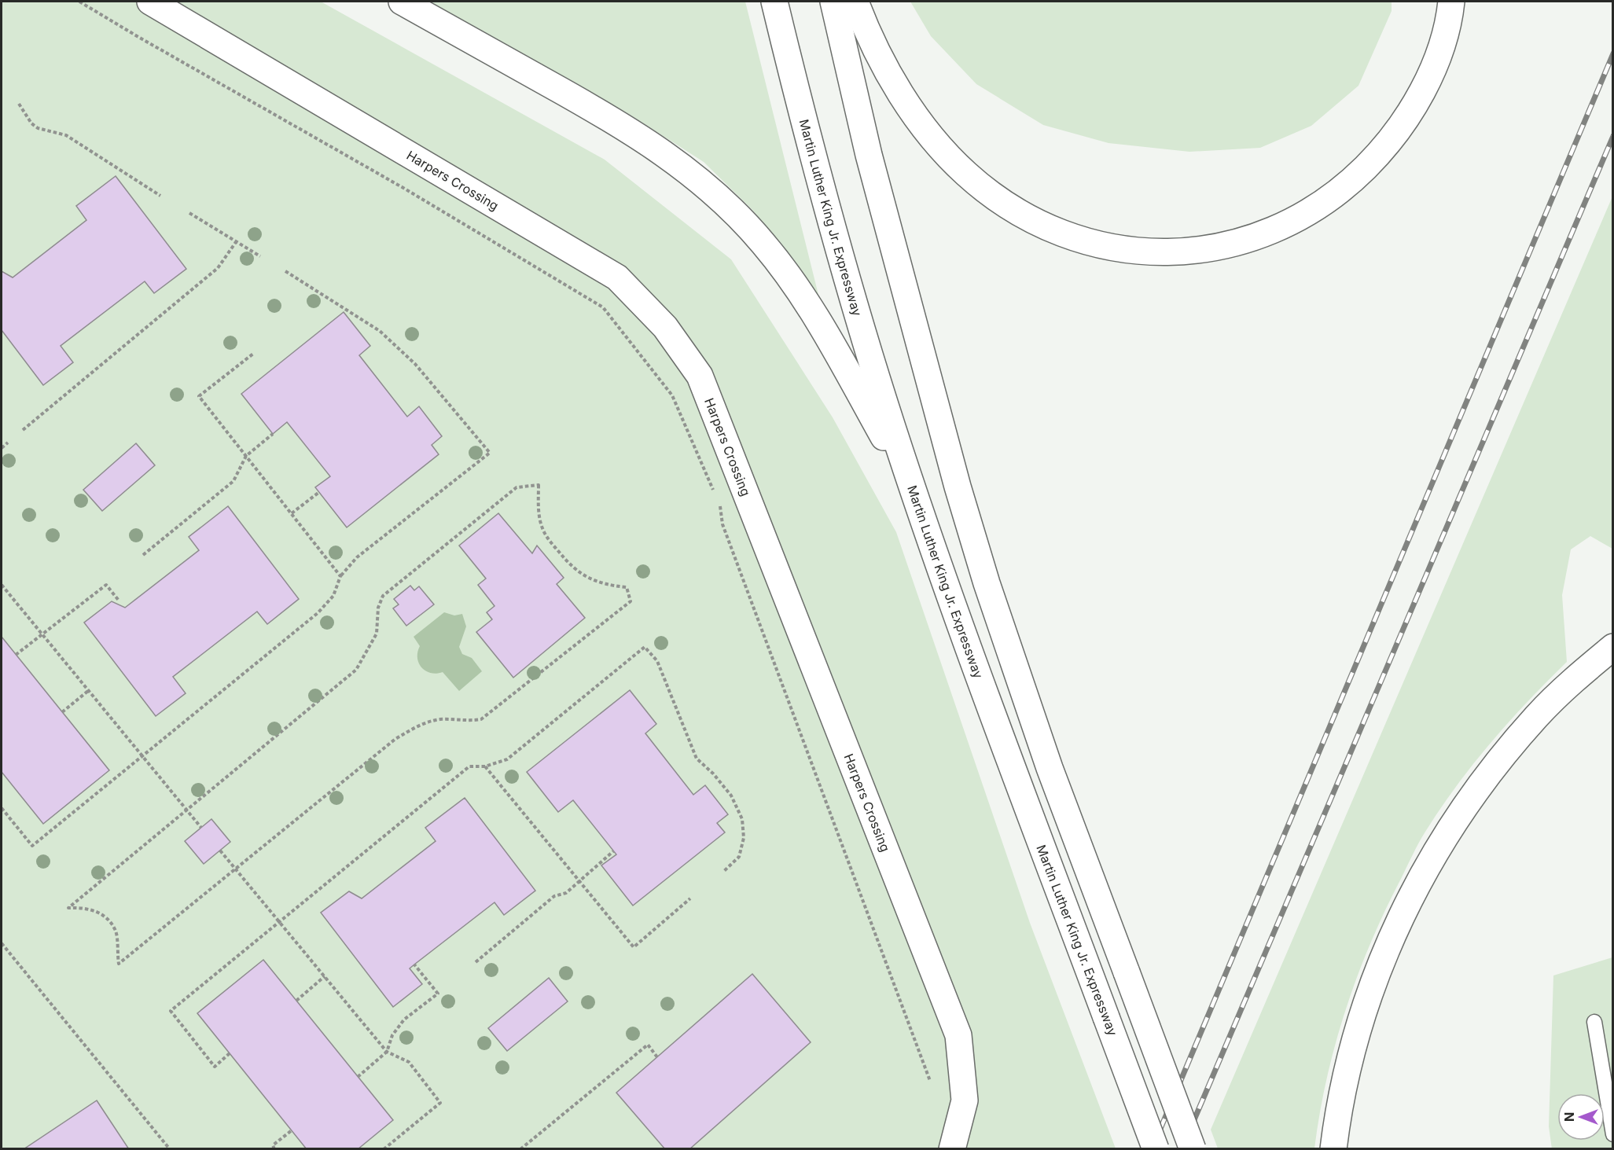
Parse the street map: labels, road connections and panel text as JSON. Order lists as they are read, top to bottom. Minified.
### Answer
{"streets":{"main road":["Harpers Crossing","Martin Luther King Jr. Expressway"]},"north":"left"}
